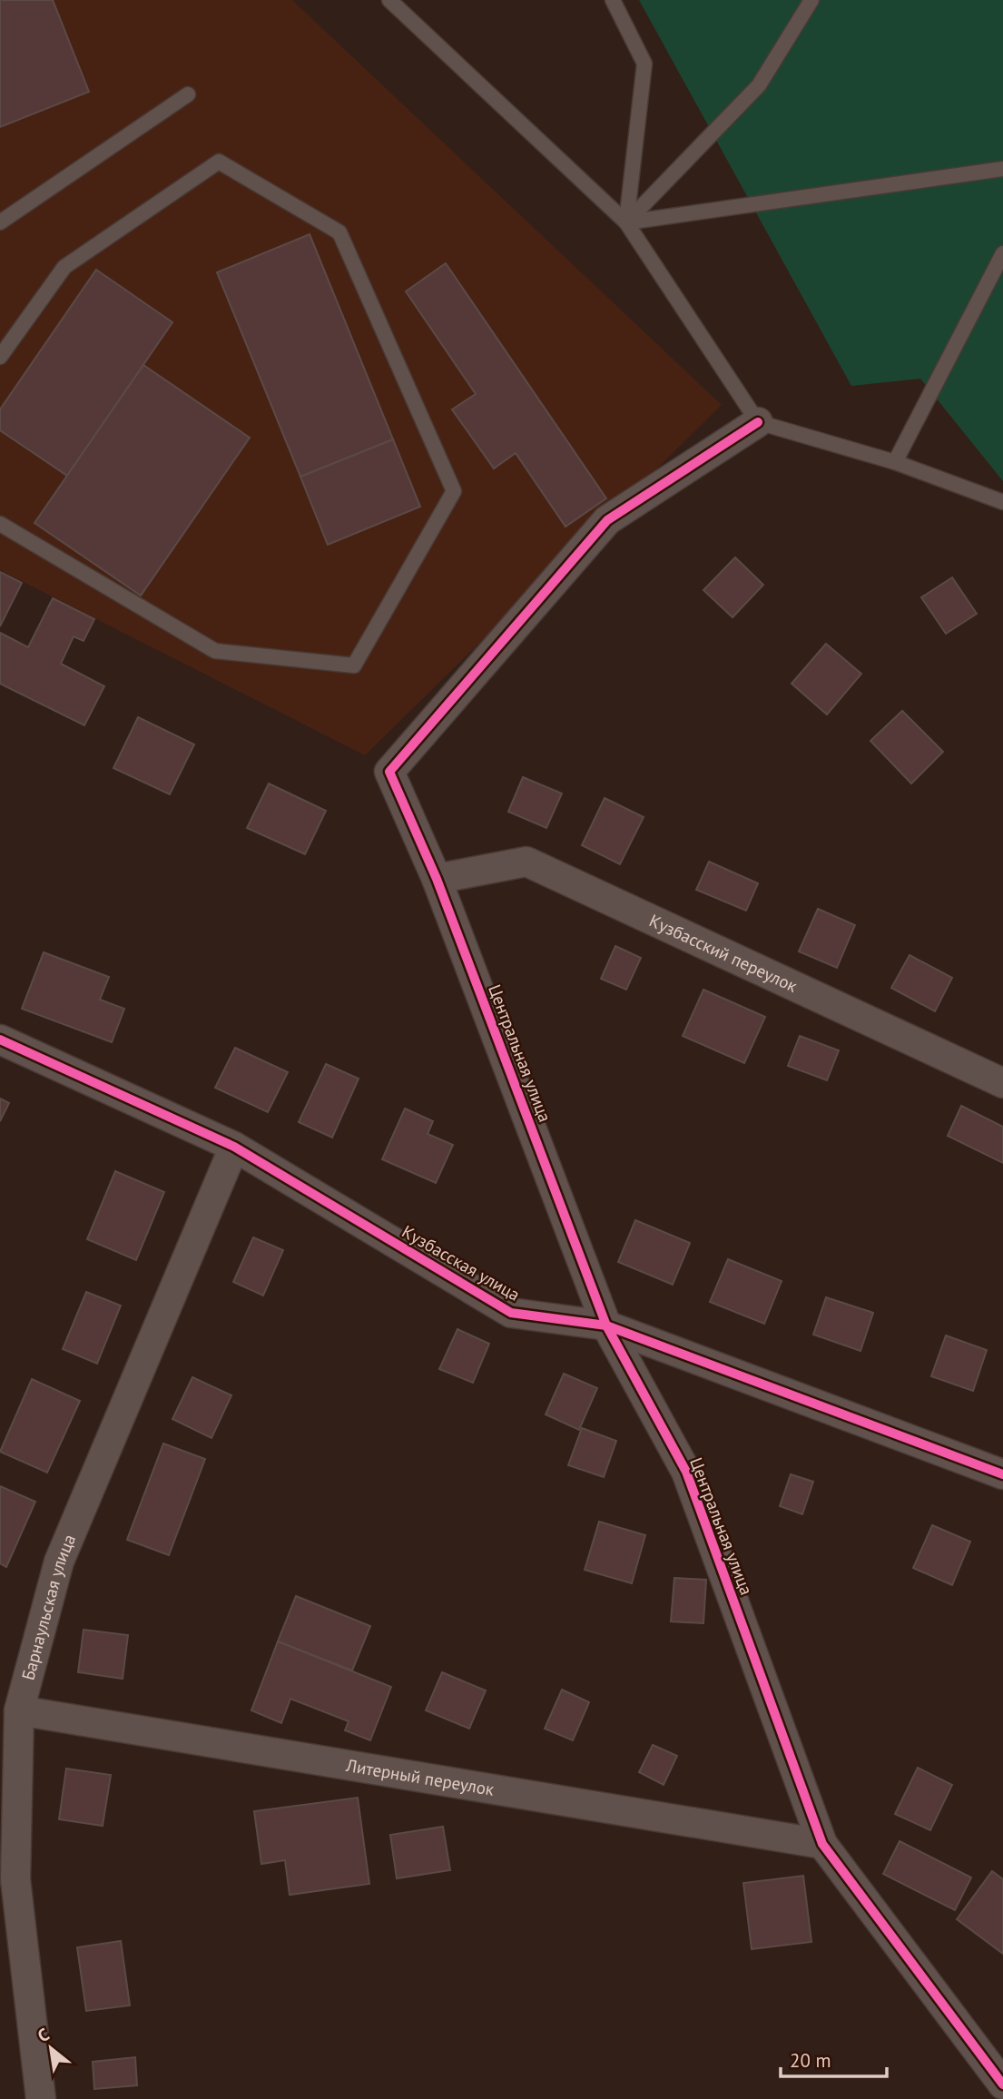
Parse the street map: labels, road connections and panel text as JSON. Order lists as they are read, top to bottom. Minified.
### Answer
{"streets":{"street":["Кузбасский переулок","Центральная улица","Кузбасская улица","Барнаульская улица","Литерный переулок"]},"crossings":[["Кузбасский переулок","Центральная улица"],["Центральная улица","Кузбасская улица"],["Центральная улица","Литерный переулок"],["Кузбасская улица","Барнаульская улица"],["Барнаульская улица","Литерный переулок"]],"scale_bar":"20 m","north":"top left"}
